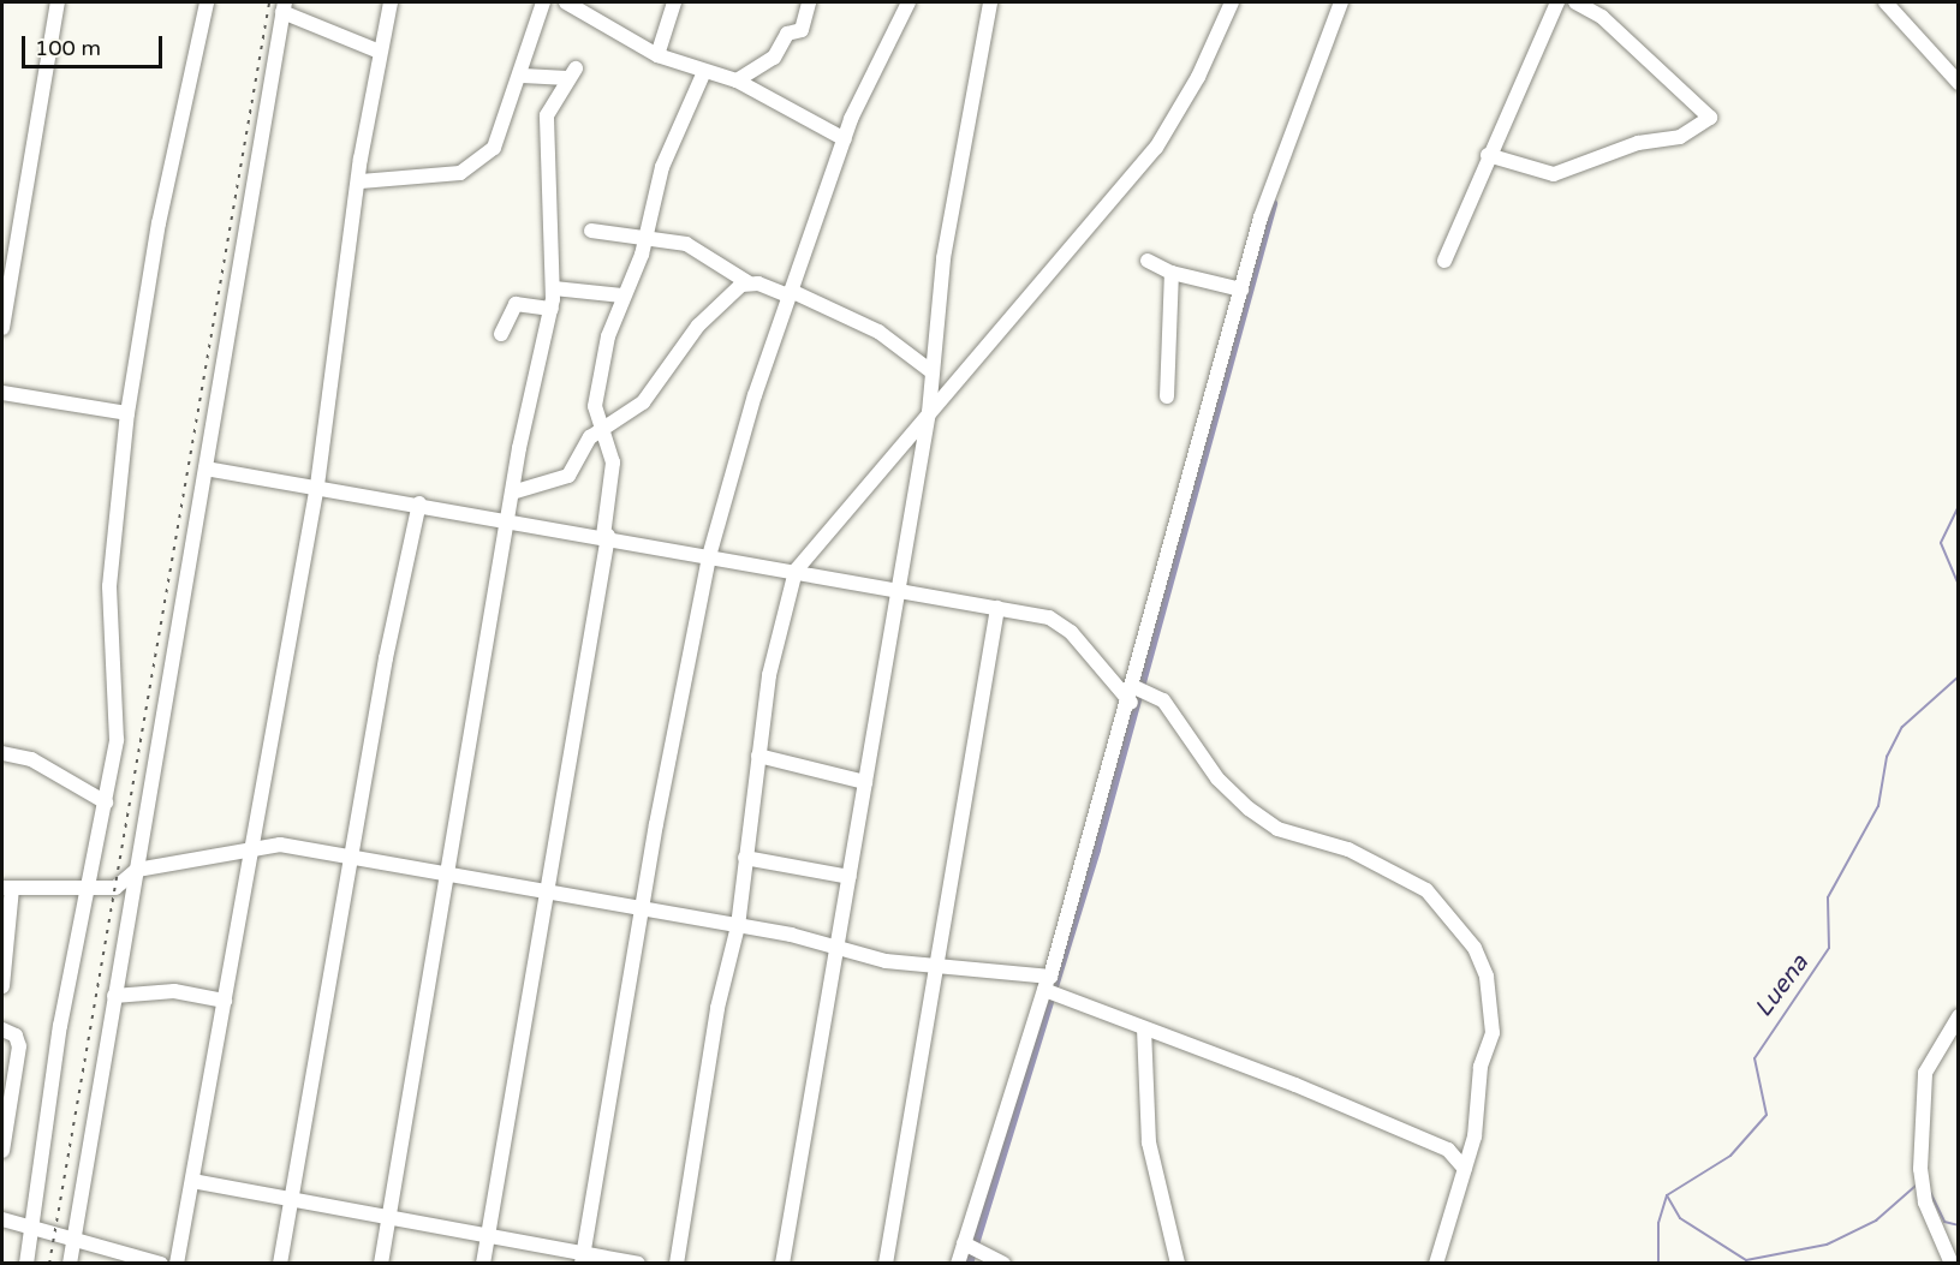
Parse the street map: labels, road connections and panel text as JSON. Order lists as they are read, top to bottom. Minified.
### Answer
{"water":["Luena"],"scale_bar":"100 m"}
